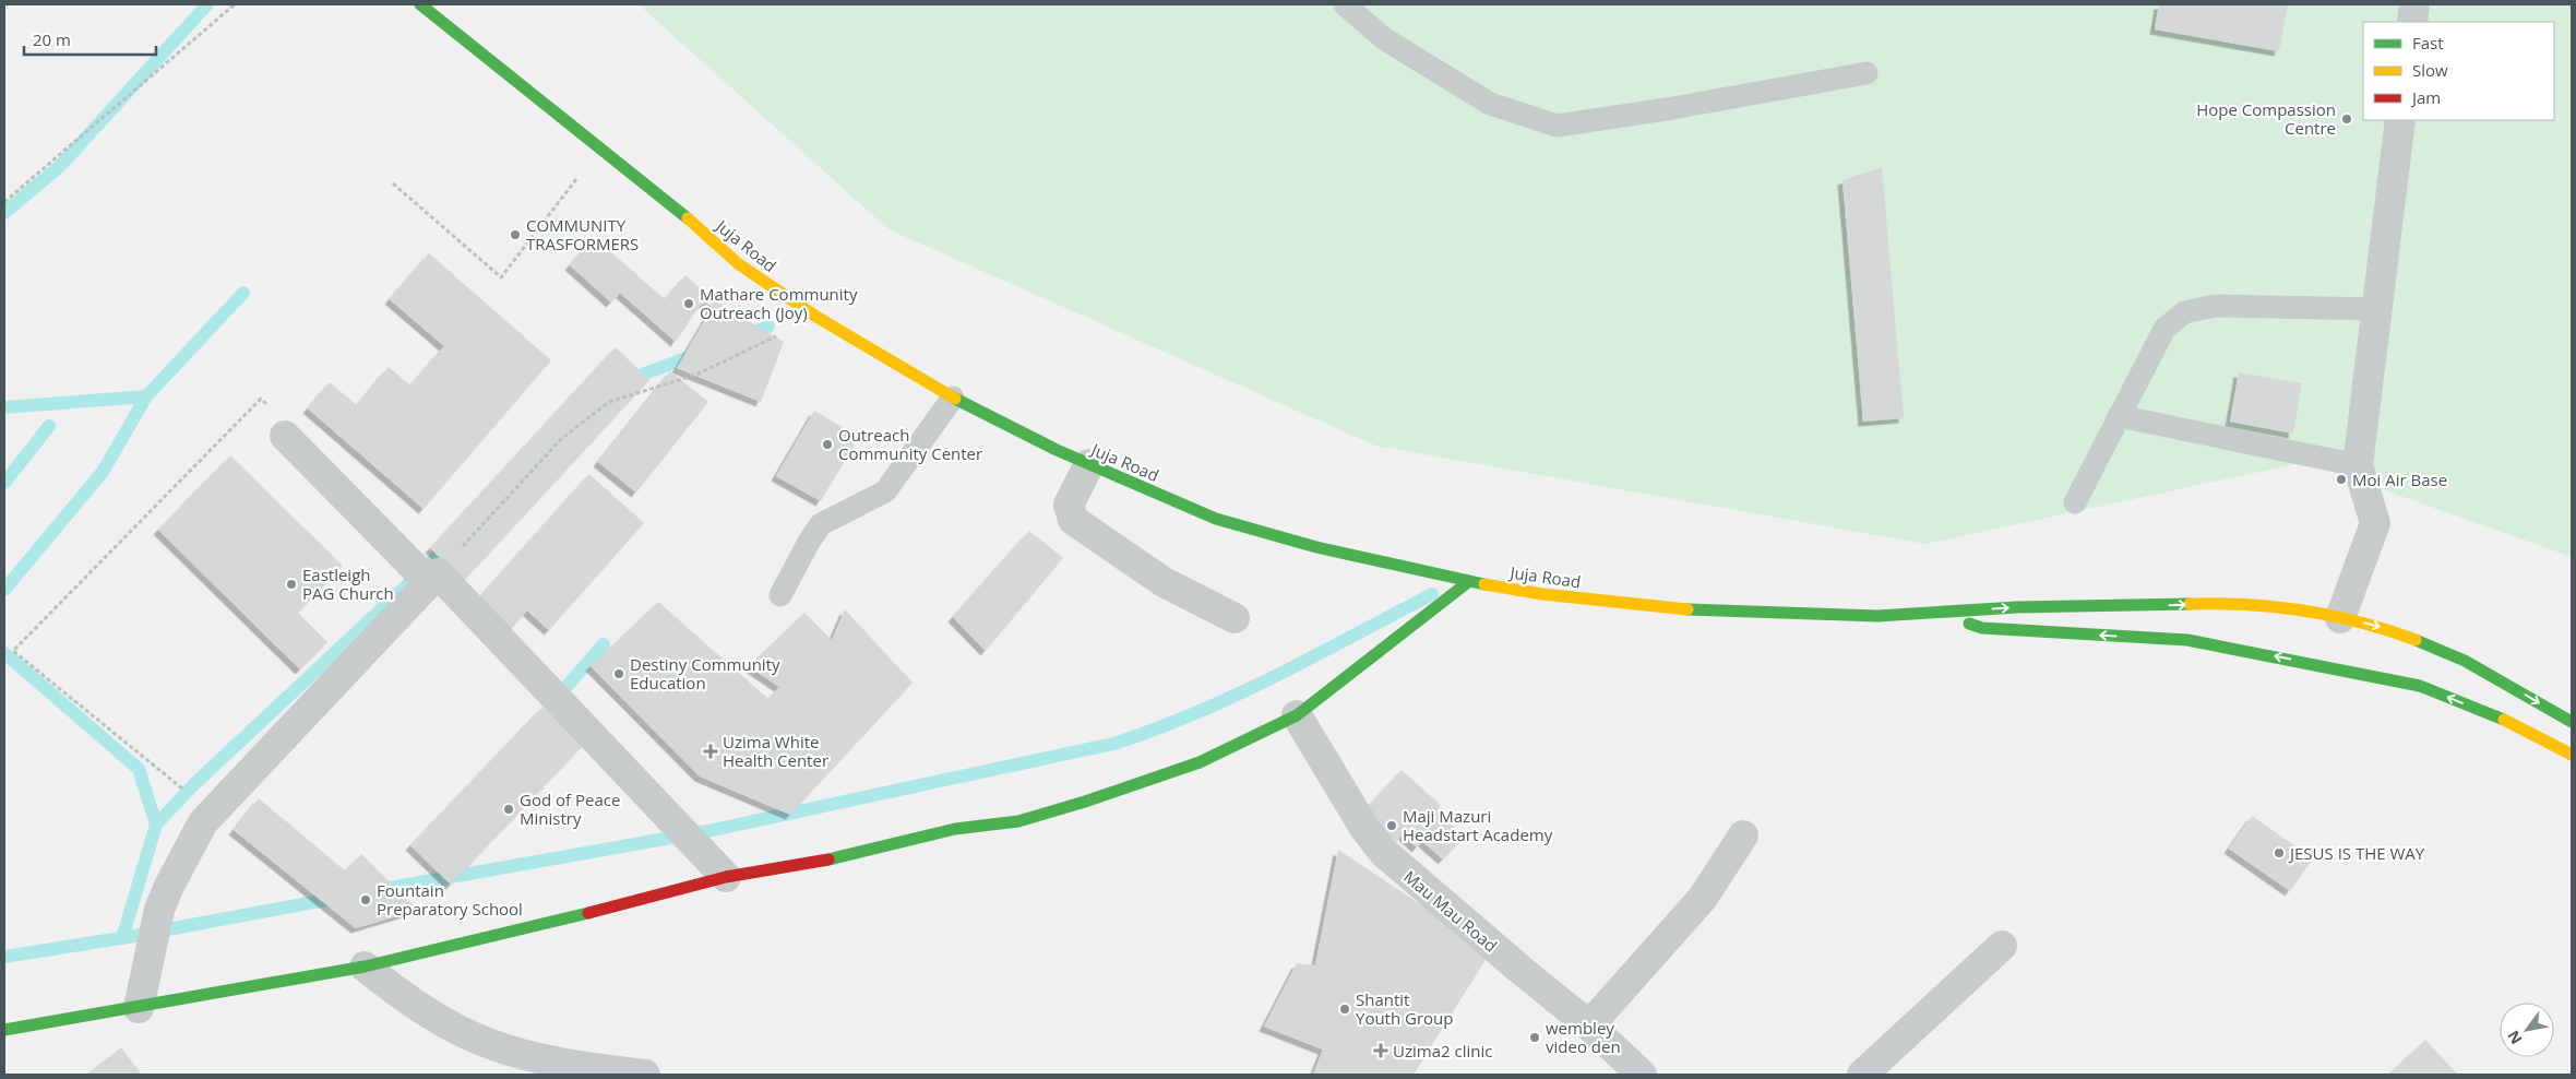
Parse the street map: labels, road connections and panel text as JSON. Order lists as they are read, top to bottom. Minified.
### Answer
{"streets":{"main road":["Juja Road"],"street":["Mau Mau Road"]},"places":{"other":["Hope Compassion Centre","COMMUNITY TRASFORMERS","Mathare Community Outreach (Joy)","Outreach Community Center","Moi Air Base","Eastleigh PAG Church","Destiny Community Education","God of Peace Ministry","Maji Mazuri Headstart Academy","JESUS IS THE WAY","Fountain Preparatory School","Shantit Youth Group","wembley video den"],"health":["Uzima White Health Center","Uzima2 clinic"]},"legend":["Fast","Slow","Jam"],"scale_bar":"20 m","north":"bottom left"}
